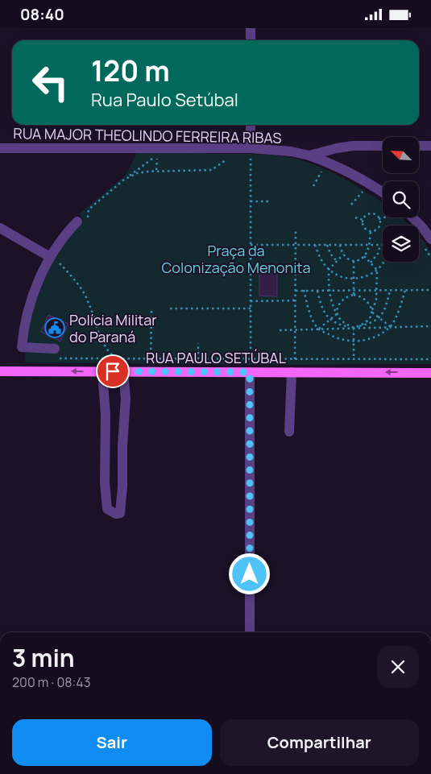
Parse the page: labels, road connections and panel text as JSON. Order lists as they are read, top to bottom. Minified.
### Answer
{"streets":{"main road":["RUA PAULO SETÚBAL"],"street":["RUA MAJOR THEOLINDO FERREIRA RIBAS"]},"one_way":["RUA PAULO SETÚBAL"],"parks":["Praça da Colonização Menonita"],"places":{"public building":["Polícia Militar do Paraná"]},"north":"top left","page":{"status":"08:40","turn":["120 m","Rua Paulo Setúbal"],"heading":["3 min","200 m · 08:43"],"buttons":["Sair","Compartilhar"]}}
